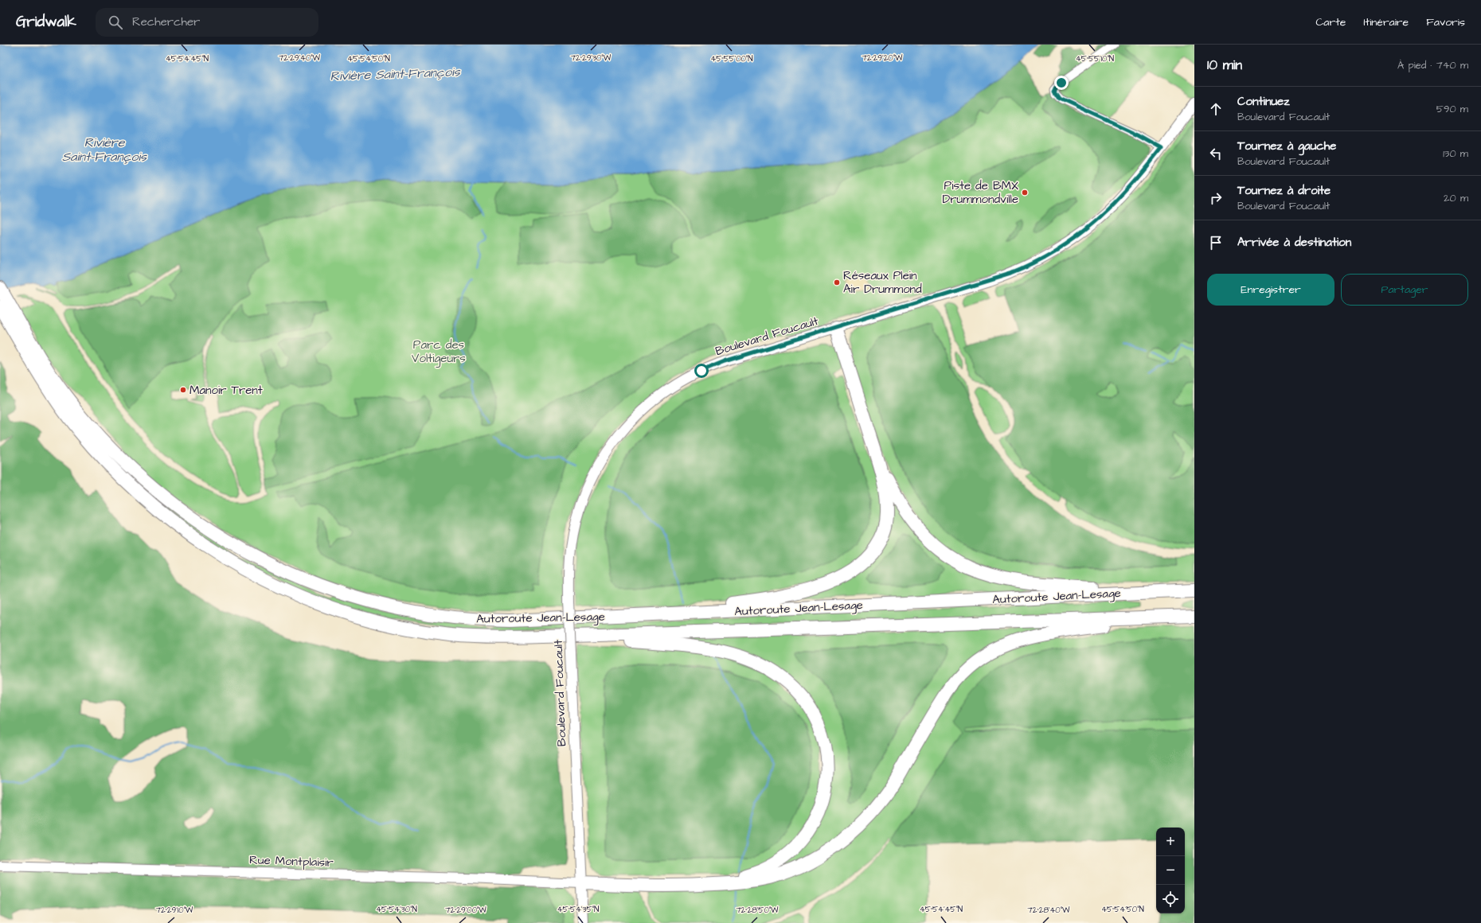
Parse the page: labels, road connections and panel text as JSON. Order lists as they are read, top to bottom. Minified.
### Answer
{"streets":{"highway":["Autoroute Jean-Lesage"],"street":["Boulevard Foucault","Rue Montplaisir"]},"crossings":[["Boulevard Foucault","Rue Montplaisir"]],"water":["Rivière Saint-François"],"parks":["Parc des Voltigeurs"],"places":["Piste de BMX Drummondville","Réseaux Plein Air Drummond","Manoir Trent"],"page":{"header":"Gridwalk","search":"Rechercher","nav":["Carte","Itinéraire","Favoris"],"heading":["10 min","À pied · 740 m"],"list":[["Continuez","Boulevard Foucault","590 m"],["Tournez à gauche","Boulevard Foucault","130 m"],["Tournez à droite","Boulevard Foucault","20 m"],"Arrivée à destination"],"buttons":["Enregistrer","Partager"],"map_buttons":["+","−"]},"coordinates":["72°29'40\"W","72°29'30\"W","72°29'20\"W","45°55'10\"N","45°54'45\"N","45°54'50\"N","45°55'00\"N","45°54'30\"N","45°54'35\"N","72°29'10\"W","72°29'00\"W","72°28'50\"W","72°28'40\"W"]}
